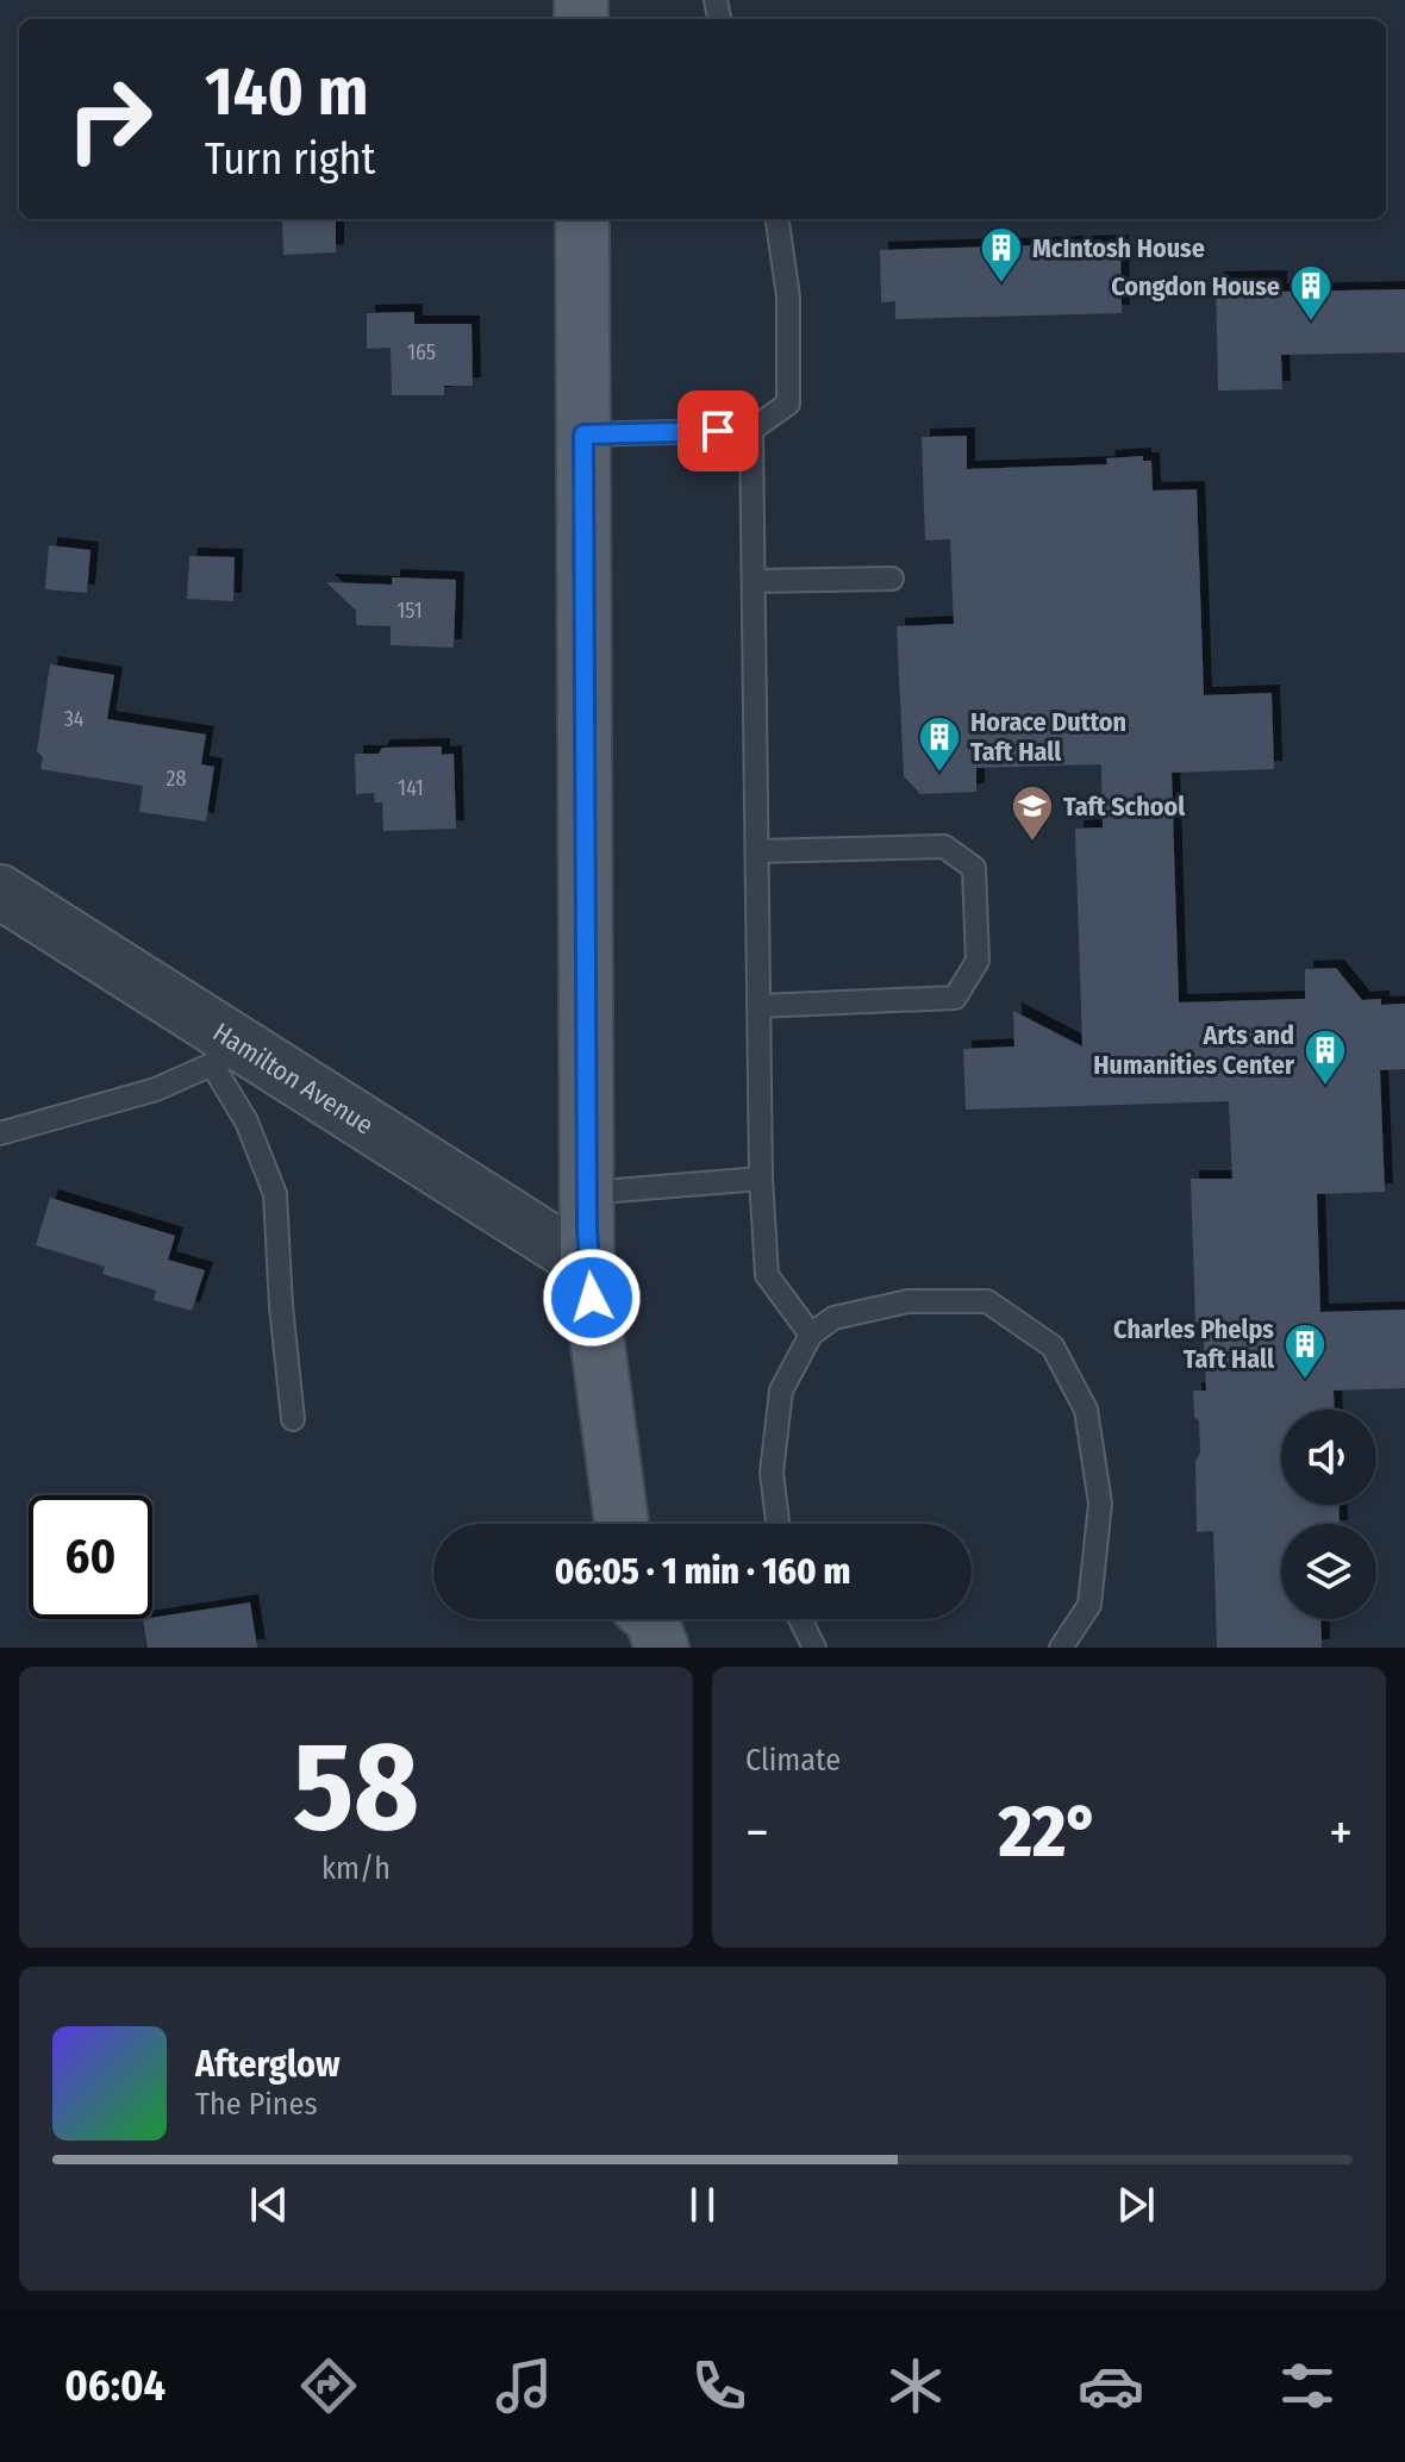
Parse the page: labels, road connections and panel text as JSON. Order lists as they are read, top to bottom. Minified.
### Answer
{"streets":{"street":["Hamilton Avenue"]},"places":{"building":["McIntosh House","Congdon House","Horace Dutton Taft Hall","Arts and Humanities Center","Charles Phelps Taft Hall"],"school or university":["Taft School"]},"house_numbers":["165","151","34","28","141"],"page":{"turn":["140 m","Turn right"],"limit":"60","trip":"06:05 · 1 min · 160 m","tile":[["58","km/h"],"Climate"],"heat":["−","22°","+"],"song":["Afterglow","The Pines"],"tabs":"06:04"}}
